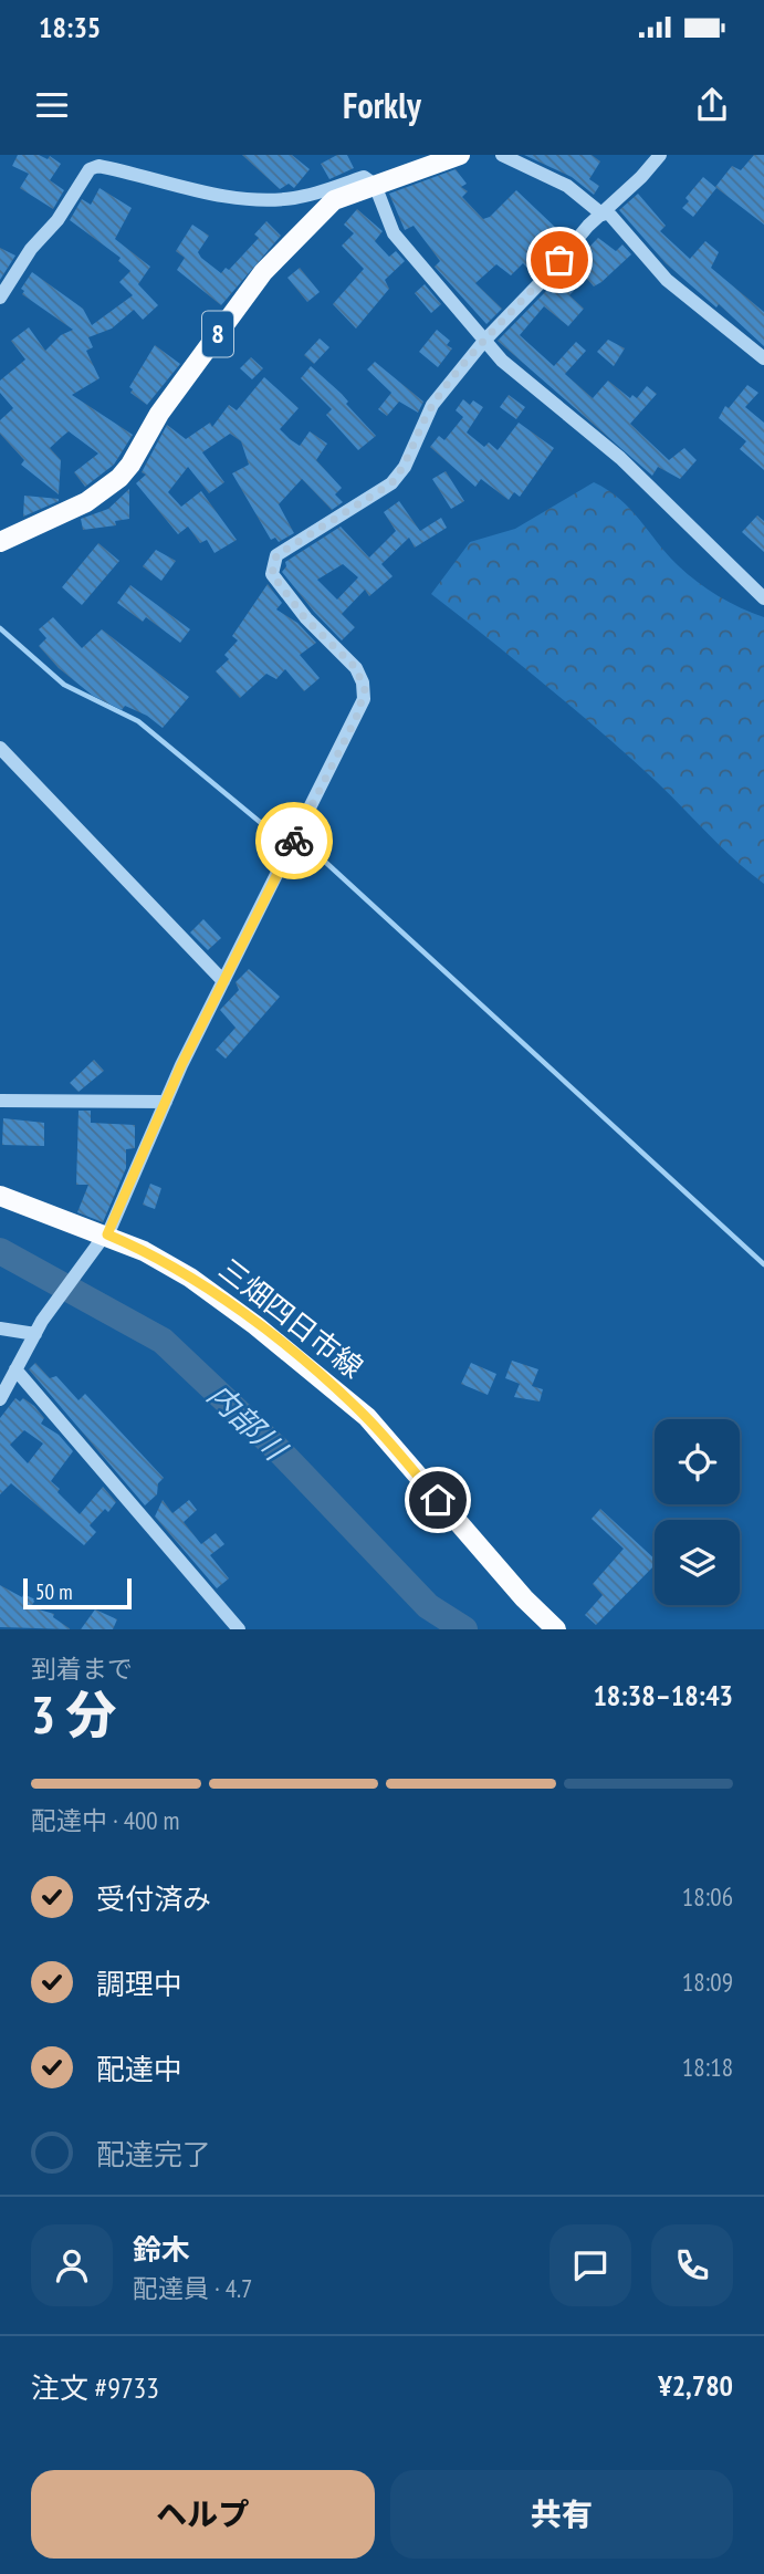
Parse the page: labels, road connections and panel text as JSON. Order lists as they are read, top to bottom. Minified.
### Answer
{"streets":{"main road":["8","三畑四日市線"]},"water":["内部川"],"scale_bar":"50 m","page":{"status":"18:35","header":"Forkly","scale":"50 m","heading":["3 分","到着まで","18:38–18:43"],"panel":["鈴木","配達員 · 4.7","注文 #9733","¥2,780"],"bar":"配達中 · 400 m","list":[["受付済み","18:06"],["調理中","18:09"],["配達中","18:18"],"配達完了"],"buttons":["ヘルプ","共有"]}}
